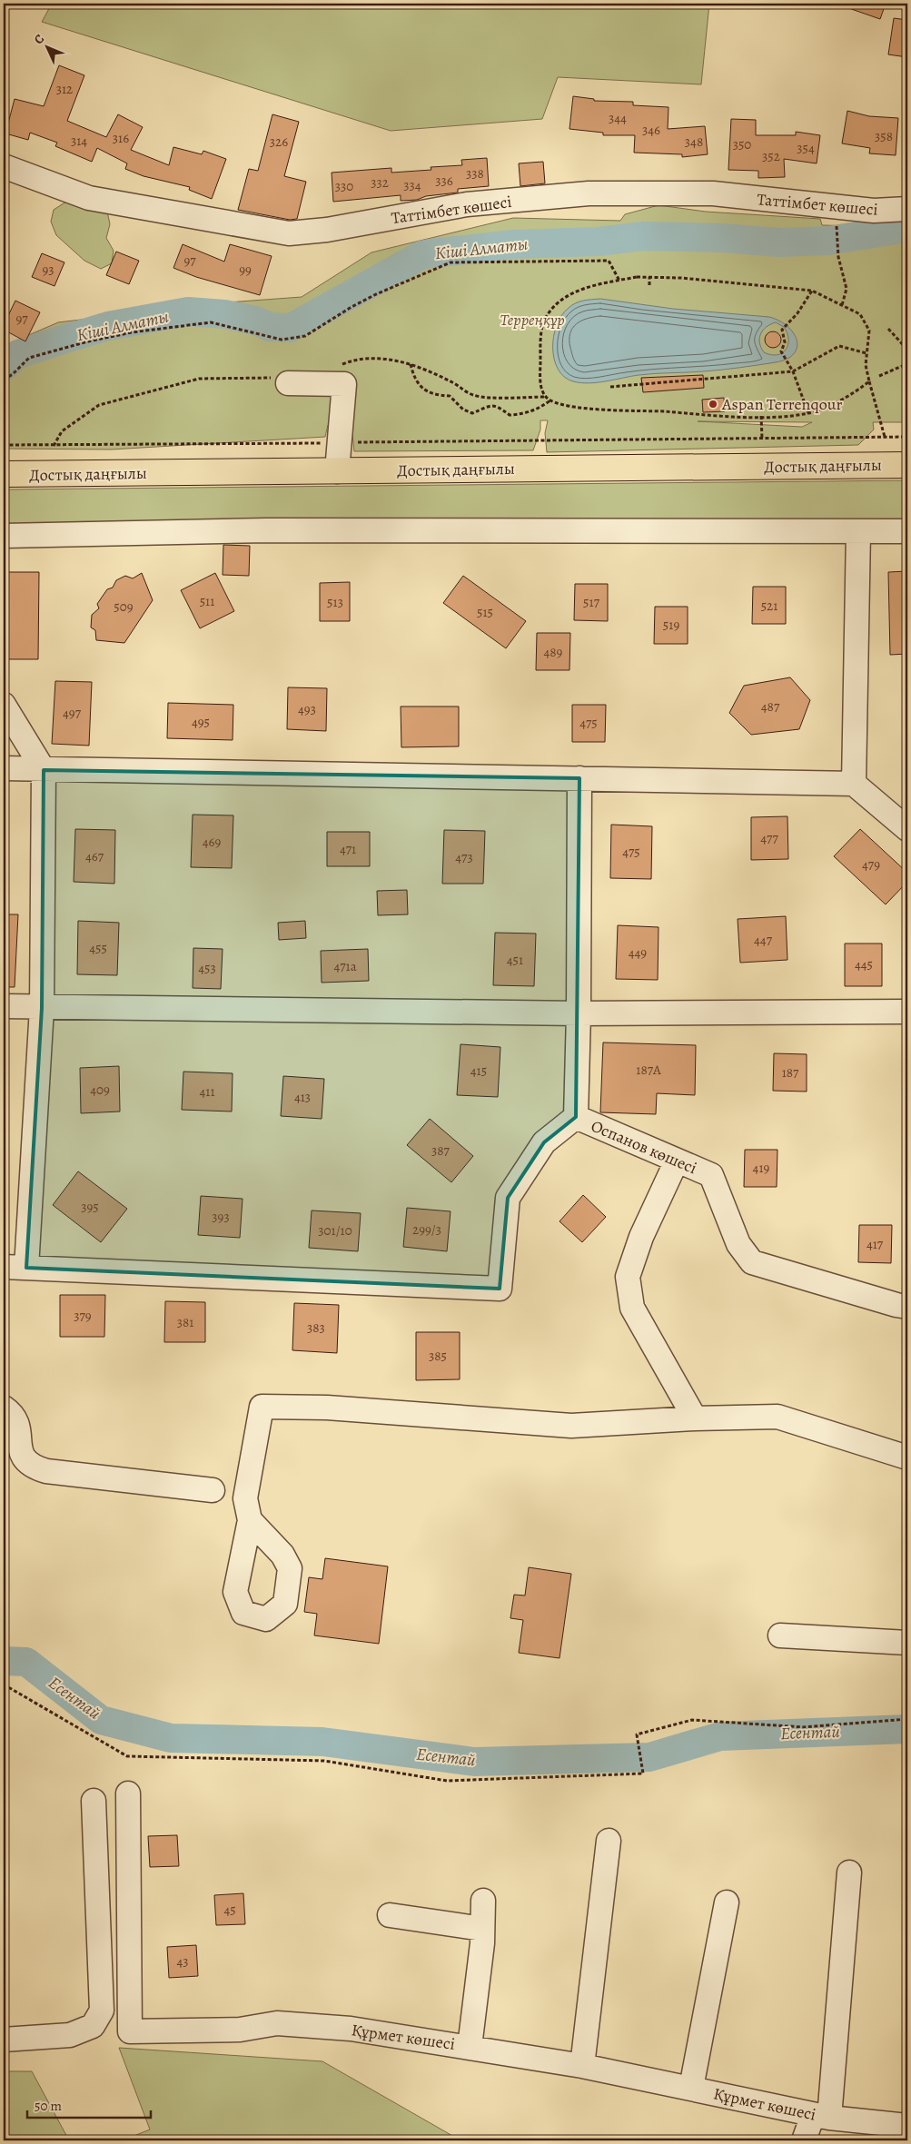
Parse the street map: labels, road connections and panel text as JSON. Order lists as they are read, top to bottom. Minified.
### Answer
{"streets":{"main road":["Достық даңғылы"],"street":["Таттімбет көшесі","Оспанов көшесі","Құрмет көшесі"]},"water":["Кіші Алматы","Есентай"],"parks":["Терреңқұр"],"places":["Aspan Terrenqour"],"house_numbers":["312","344","346","358","316","314","326","348","350","354","352","338","336","332","334","330","97","93","99","97","511","513","517","521","509","515","519","489","487","493","497","495","475","477","469","471","475","467","473","479","447","455","449","451","445","471а","453","187А","415","187","409","411","413","387","419","395","393","299/3","301/10","417","379","381","383","385","45","43"],"scale_bar":"50 m","north":"top left"}
